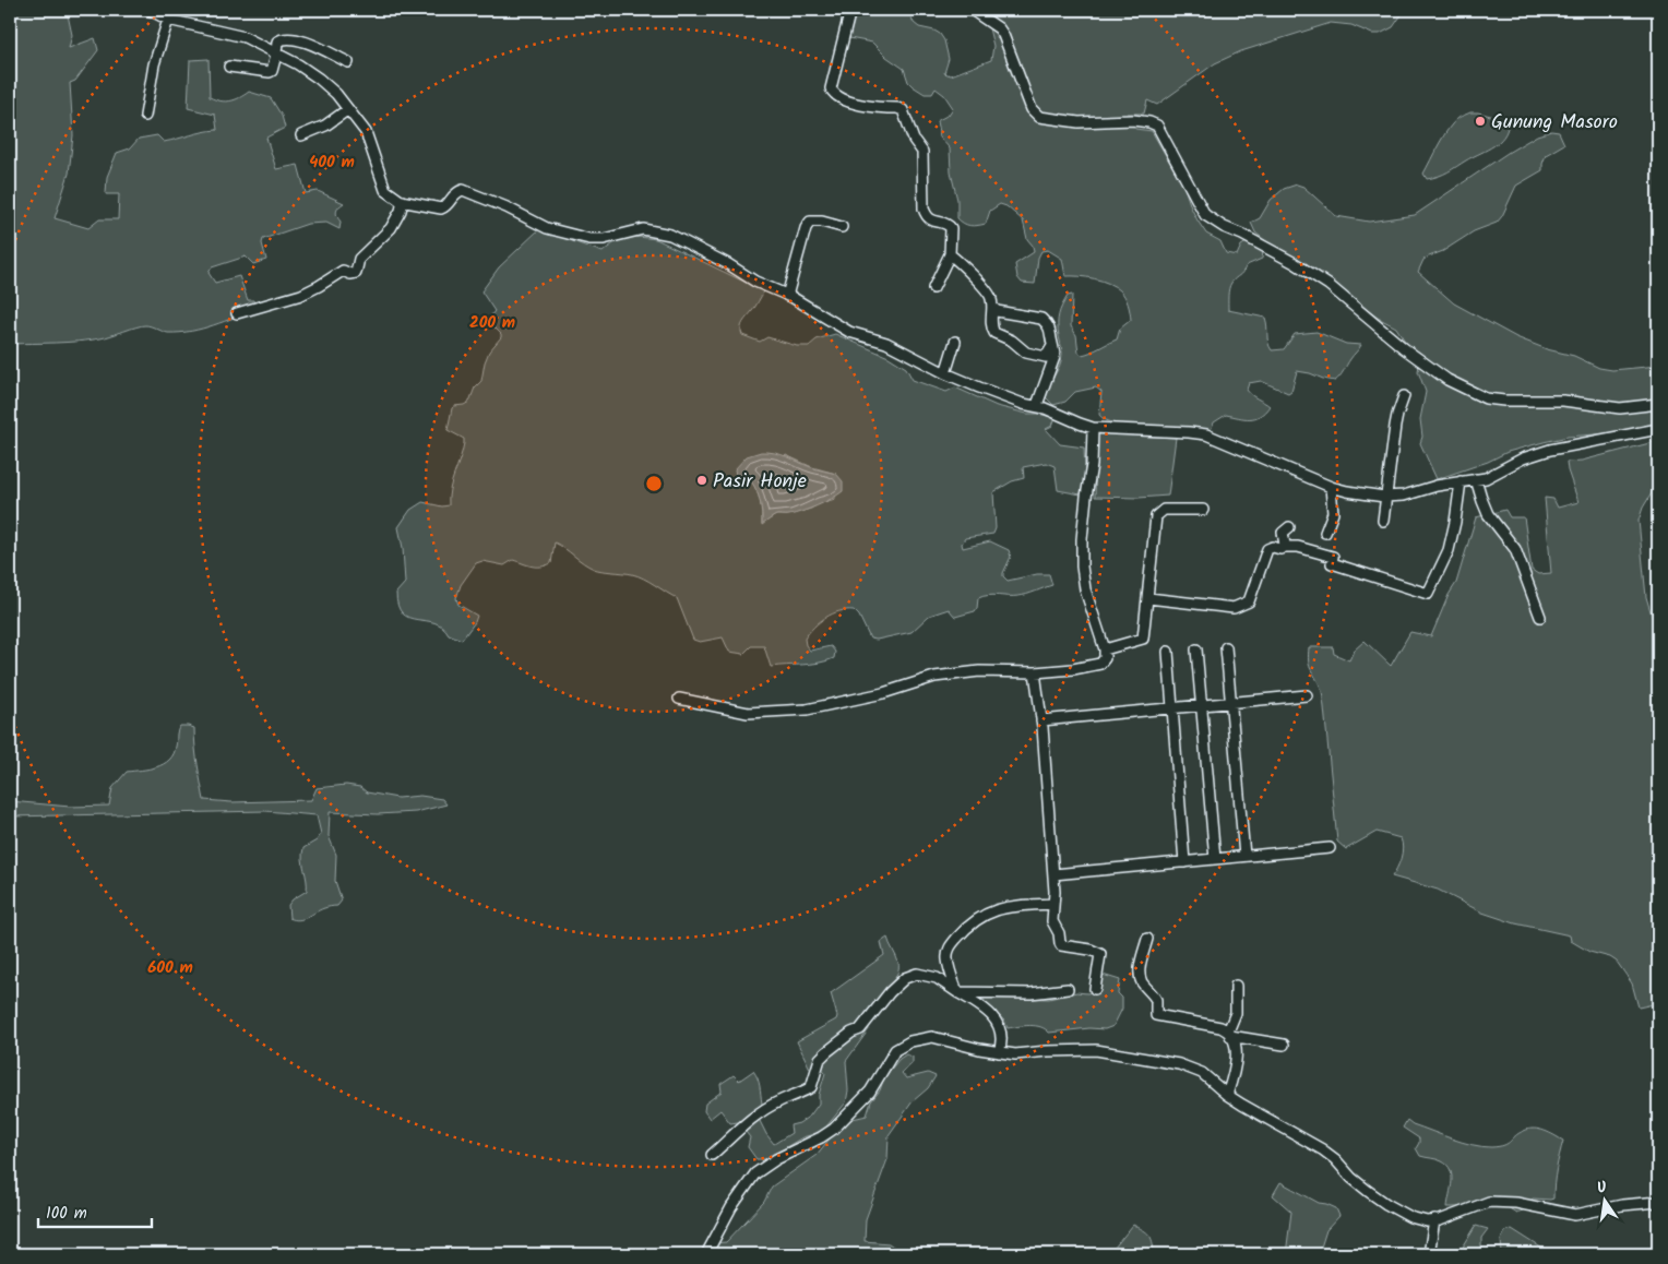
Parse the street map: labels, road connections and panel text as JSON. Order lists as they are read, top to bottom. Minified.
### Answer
{"places":["Gunung Masoro","Pasir Honje"],"scale_bar":"100 m","north":"top","rings":["400 m","200 m","600 m"]}
